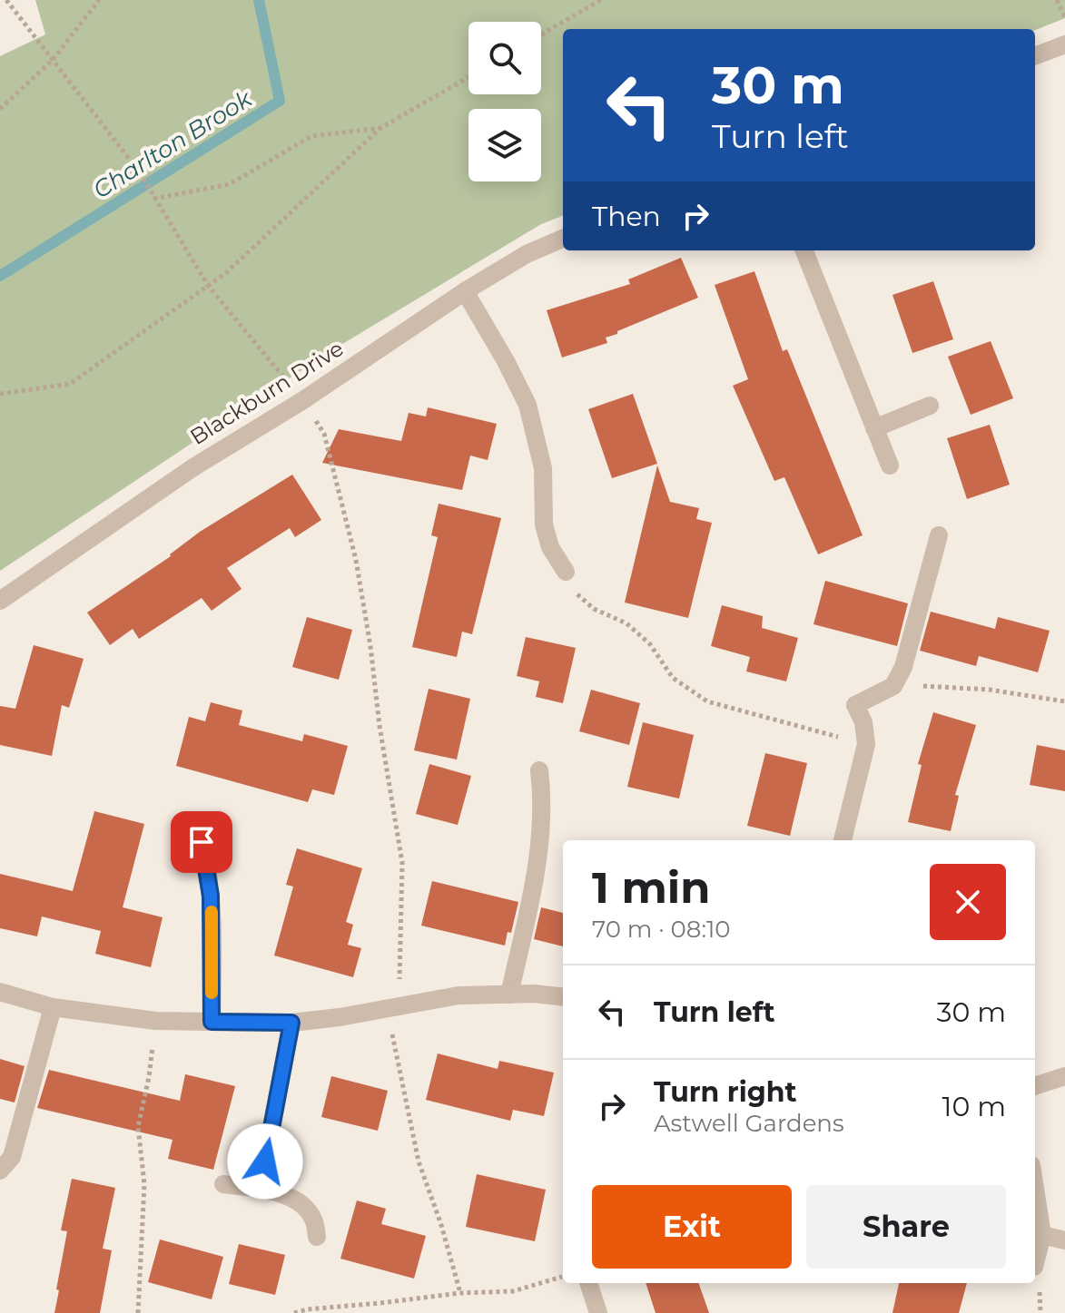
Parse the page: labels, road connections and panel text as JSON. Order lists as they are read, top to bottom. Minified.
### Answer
{"streets":{"street":["Blackburn Drive"]},"water":["Charlton Brook"],"page":{"turn":["30 m","Turn left"],"then":"Then","heading":["1 min","70 m · 08:10"],"list":[{"name":"Turn left","value":"30 m"},{"name":"Turn right","note":"Astwell Gardens","value":"10 m"}],"buttons":["Exit","Share"]}}
